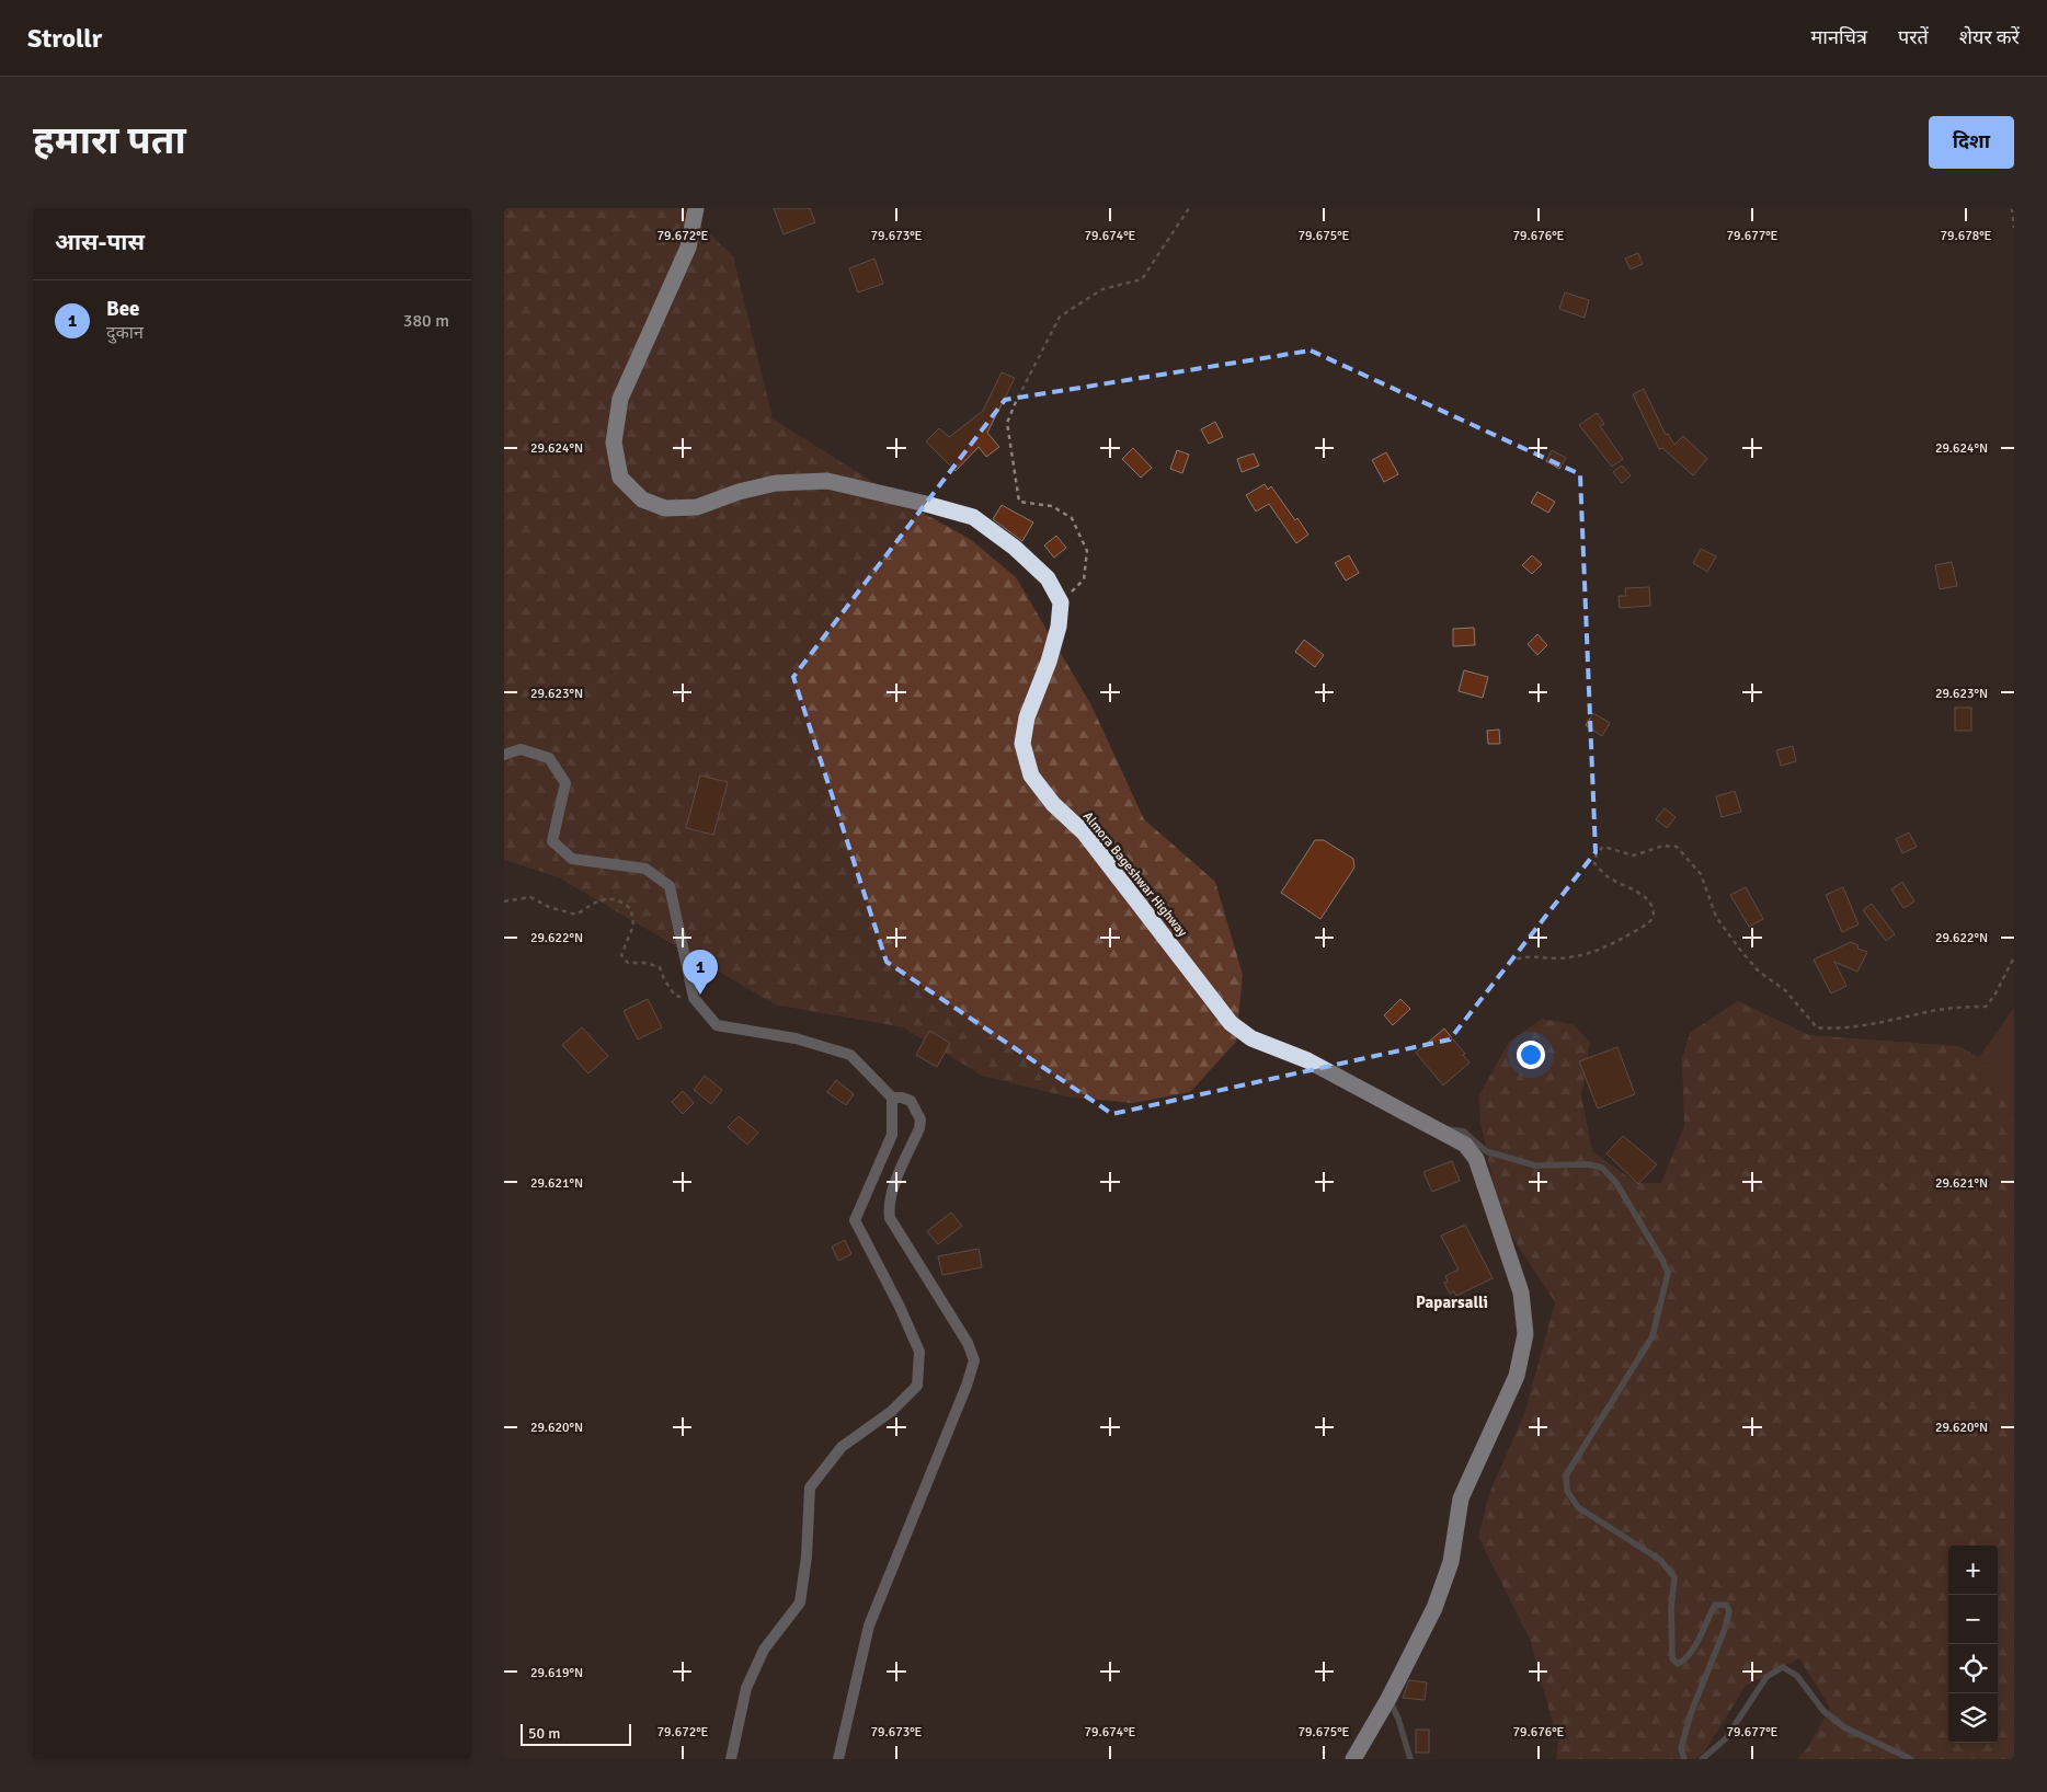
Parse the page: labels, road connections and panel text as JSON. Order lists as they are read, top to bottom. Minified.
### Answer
{"streets":{"highway":["Almora Bageshwar Highway"]},"districts":["Paparsalli"],"scale_bar":"50 m","page":{"header":"Strollr","nav":["मानचित्र","परतें","शेयर करें"],"buttons":"दिशा","title":"हमारा पता","heading":"आस-पास","list":[{"mark":"1","name":"Bee","note":"दुकान","value":"380 m"}],"pins":"1","map_buttons":["+","−"],"scale":"50 m"},"coordinates":["79.672°E","79.673°E","79.674°E","79.675°E","79.676°E","79.677°E","79.678°E","29.624°N","29.623°N","29.622°N","29.621°N","29.620°N","29.619°N"]}
